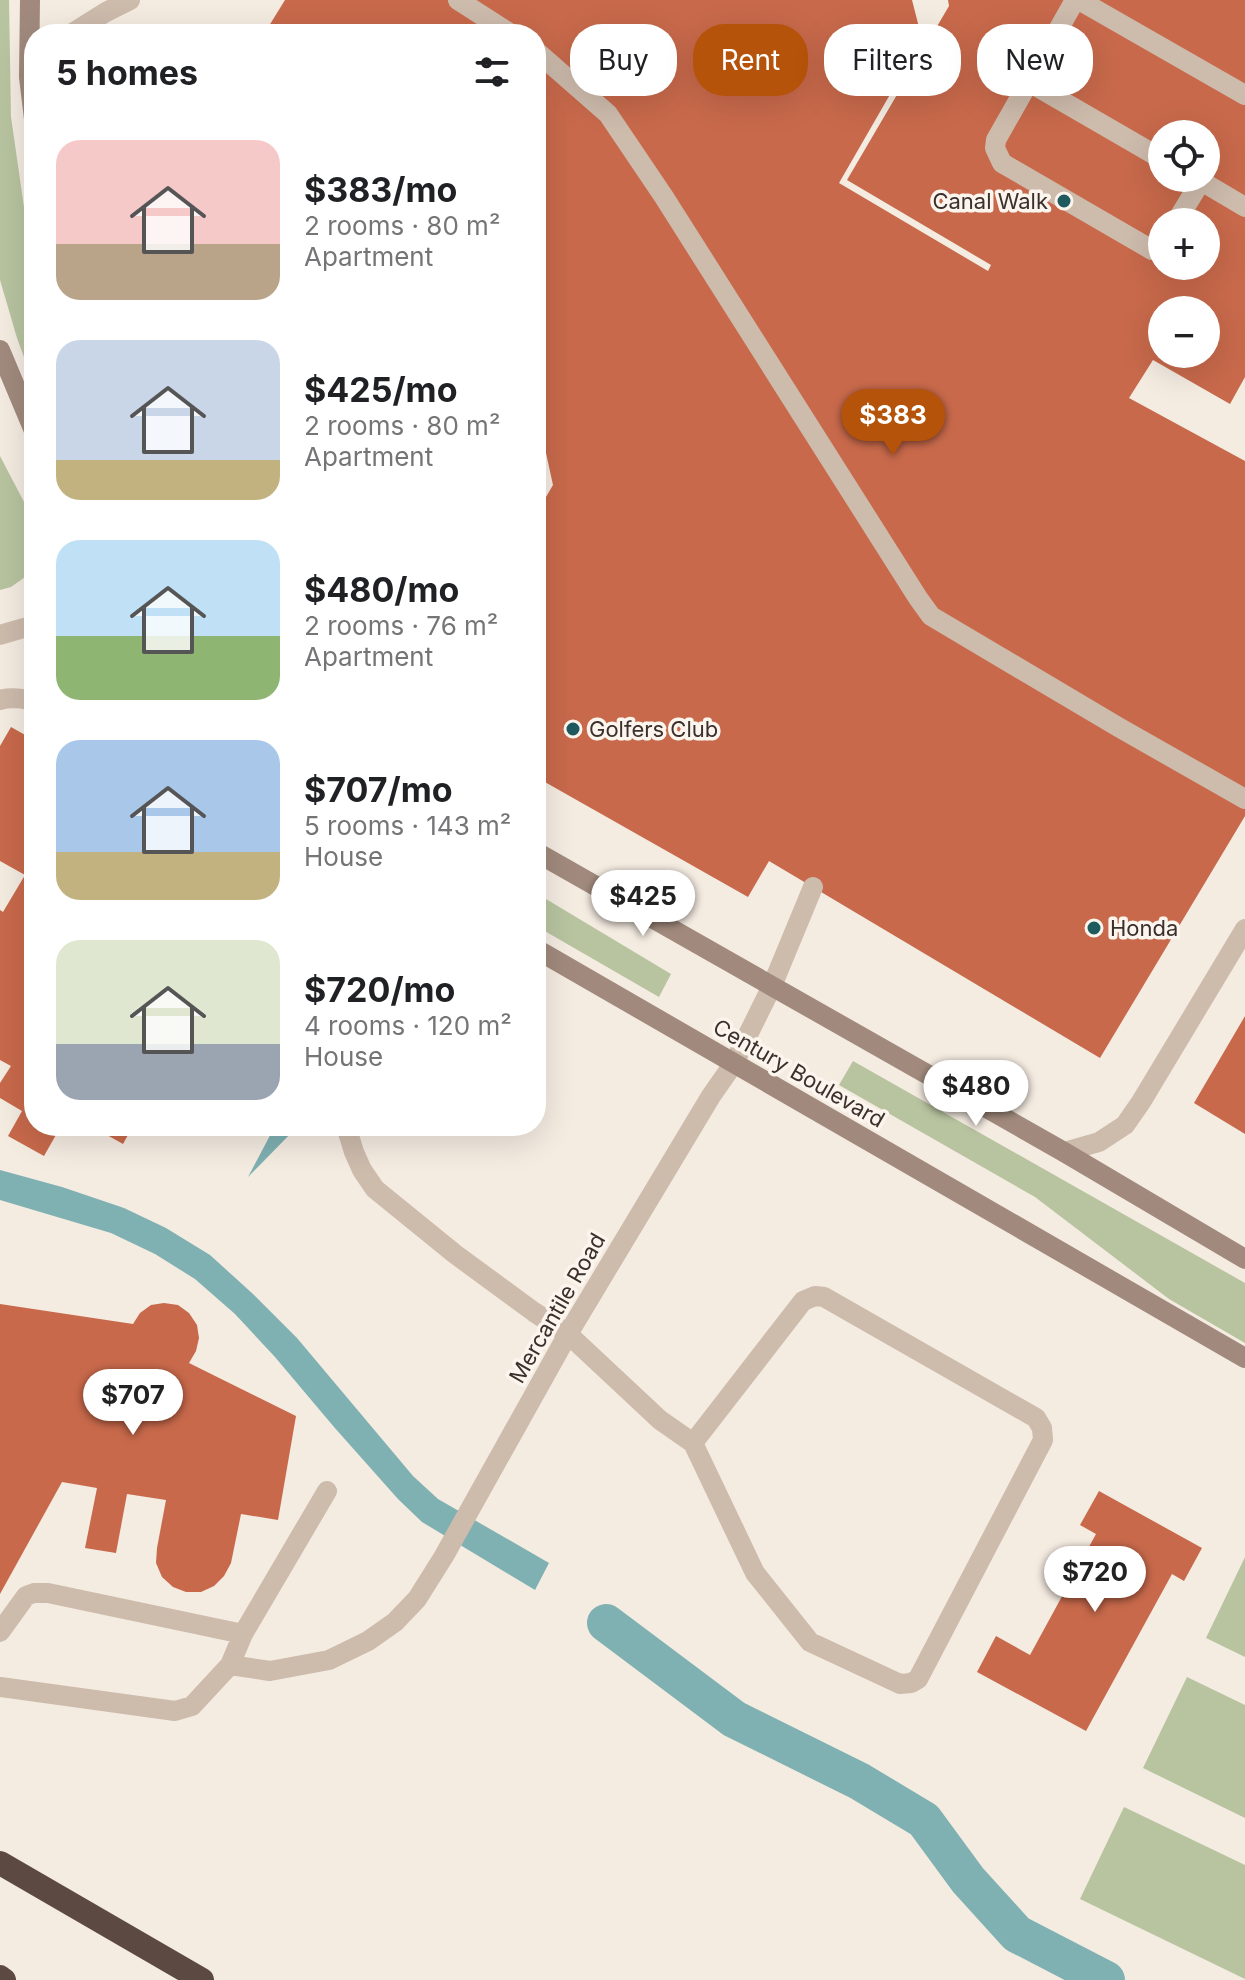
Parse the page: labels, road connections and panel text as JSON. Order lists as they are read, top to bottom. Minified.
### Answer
{"streets":{"main road":["Century Boulevard"],"lane":["Mercantile Road"]},"crossings":[["Century Boulevard","Mercantile Road"]],"places":["Canal Walk","Golfers Club","Honda"],"page":{"chip":["Buy","Rent","Filters","New"],"heading":"5 homes","map_buttons":["+","−"],"list":[{"name":"$383/mo","note":"2 rooms · 80 m² · Apartment"},{"name":"$425/mo","note":"2 rooms · 80 m² · Apartment"},{"name":"$480/mo","note":"2 rooms · 76 m² · Apartment"},{"name":"$707/mo","note":"5 rooms · 143 m² · House"},{"name":"$720/mo","note":"4 rooms · 120 m² · House"}],"price":["$383","$425","$480","$707","$720"]}}
